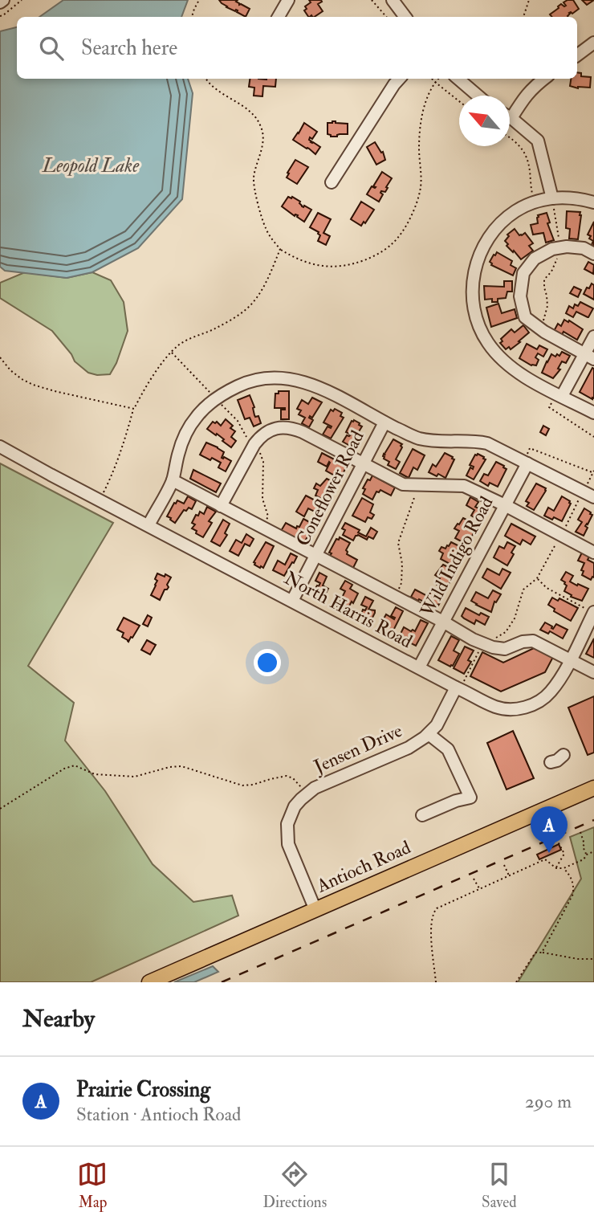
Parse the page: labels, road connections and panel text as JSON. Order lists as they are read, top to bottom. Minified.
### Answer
{"streets":{"main road":["Antioch Road"],"street":["Coneflower Road","Wild Indigo Road","North Harris Road","Jensen Drive"]},"crossings":[["Coneflower Road","North Harris Road"],["Wild Indigo Road","North Harris Road"],["North Harris Road","Jensen Drive"],["Jensen Drive","Antioch Road"]],"water":["Leopold Lake"],"north":"top left","page":{"search":"Search here","pins":"A","heading":"Nearby","list":[{"mark":"A","name":"Prairie Crossing","note":"Station · Antioch Road","value":"290 m"}],"nav":["Map","Directions","Saved"]}}
